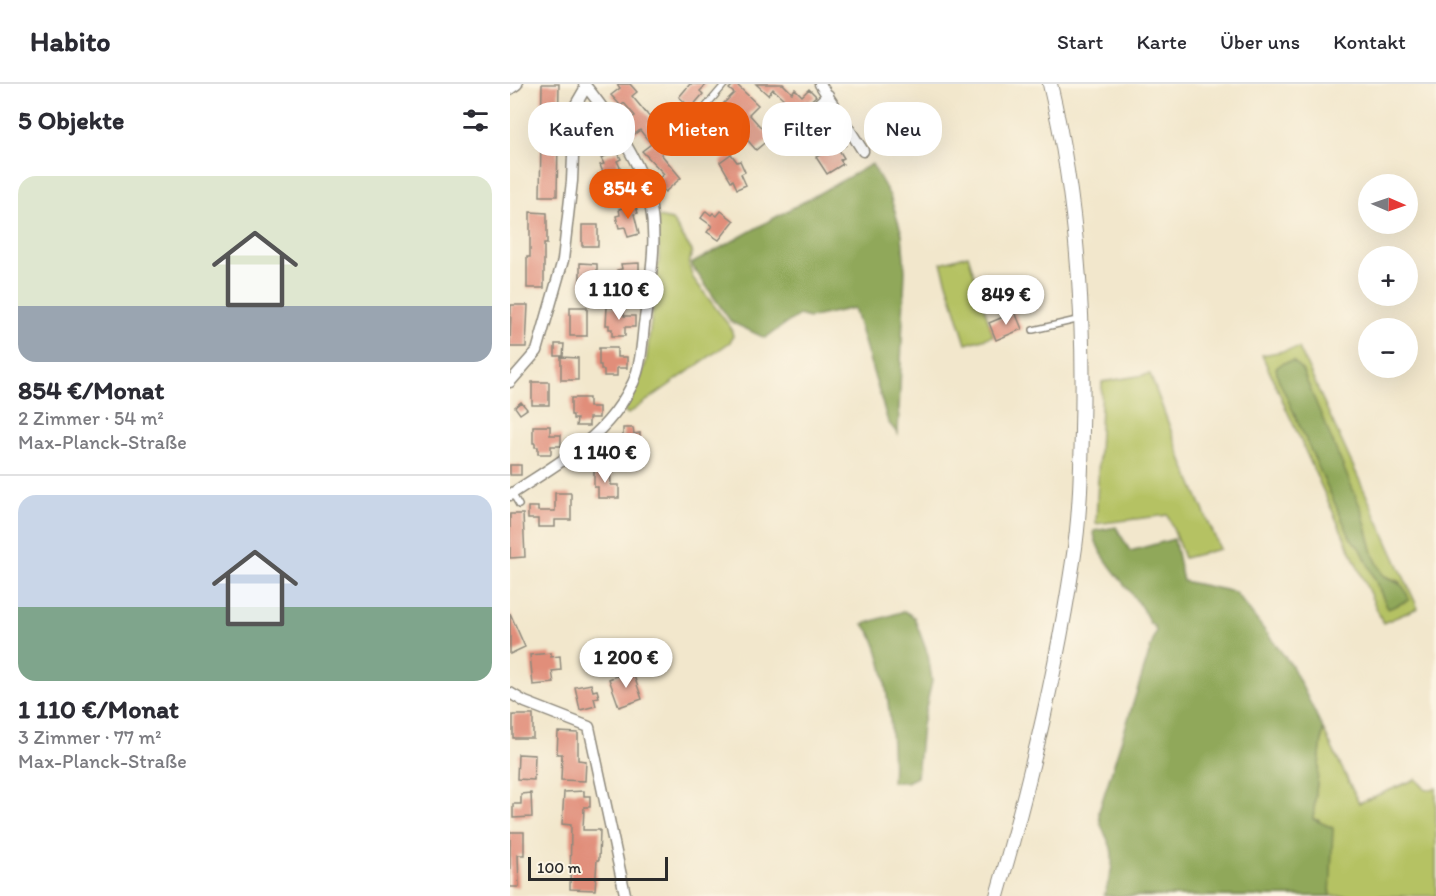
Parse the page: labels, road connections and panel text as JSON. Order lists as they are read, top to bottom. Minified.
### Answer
{"scale_bar":"100 m","north":"right","page":{"header":"Habito","nav":["Start","Karte","Über uns","Kontakt"],"heading":"5 Objekte","chip":["Kaufen","Mieten","Filter","Neu"],"list":[{"name":"854 €/Monat","note":"2 Zimmer · 54 m² · Max-Planck-Straße"},{"name":"1 110 €/Monat","note":"3 Zimmer · 77 m² · Max-Planck-Straße"}],"price":["854 €","1 110 €","849 €","1 140 €","1 200 €"],"map_buttons":["+","−"],"scale":"100 m"}}
